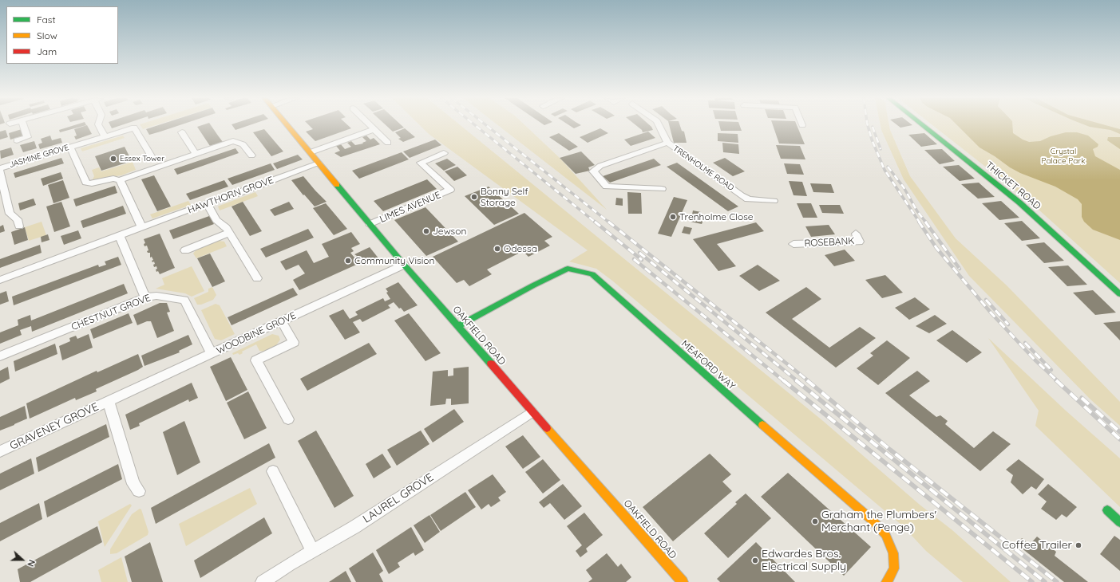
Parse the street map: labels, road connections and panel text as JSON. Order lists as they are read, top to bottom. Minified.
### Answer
{"streets":{"street":["JASMINE GROVE","TRENHOLME ROAD","THICKET ROAD","HAWTHORN GROVE","LIMES AVENUE","ROSEBANK","CHESTNUT GROVE","WOODBINE GROVE","OAKFIELD ROAD","MEAFORD WAY","GRAVENEY GROVE","LAUREL GROVE"]},"crossings":[["HAWTHORN GROVE","OAKFIELD ROAD"],["LIMES AVENUE","OAKFIELD ROAD"],["CHESTNUT GROVE","WOODBINE GROVE"],["WOODBINE GROVE","OAKFIELD ROAD"],["WOODBINE GROVE","GRAVENEY GROVE"],["OAKFIELD ROAD","MEAFORD WAY"],["OAKFIELD ROAD","LAUREL GROVE"]],"parks":["Crystal Palace Park"],"places":["Essex Tower","Bonny Self Storage","Trenholme Close","Jewson","Odessa","Community Vision","Graham the Plumbers' Merchant (Penge)","Coffee Trailer","Edwardes Bros. Electrical Supply"],"legend":["Fast","Slow","Jam"],"north":"right"}
